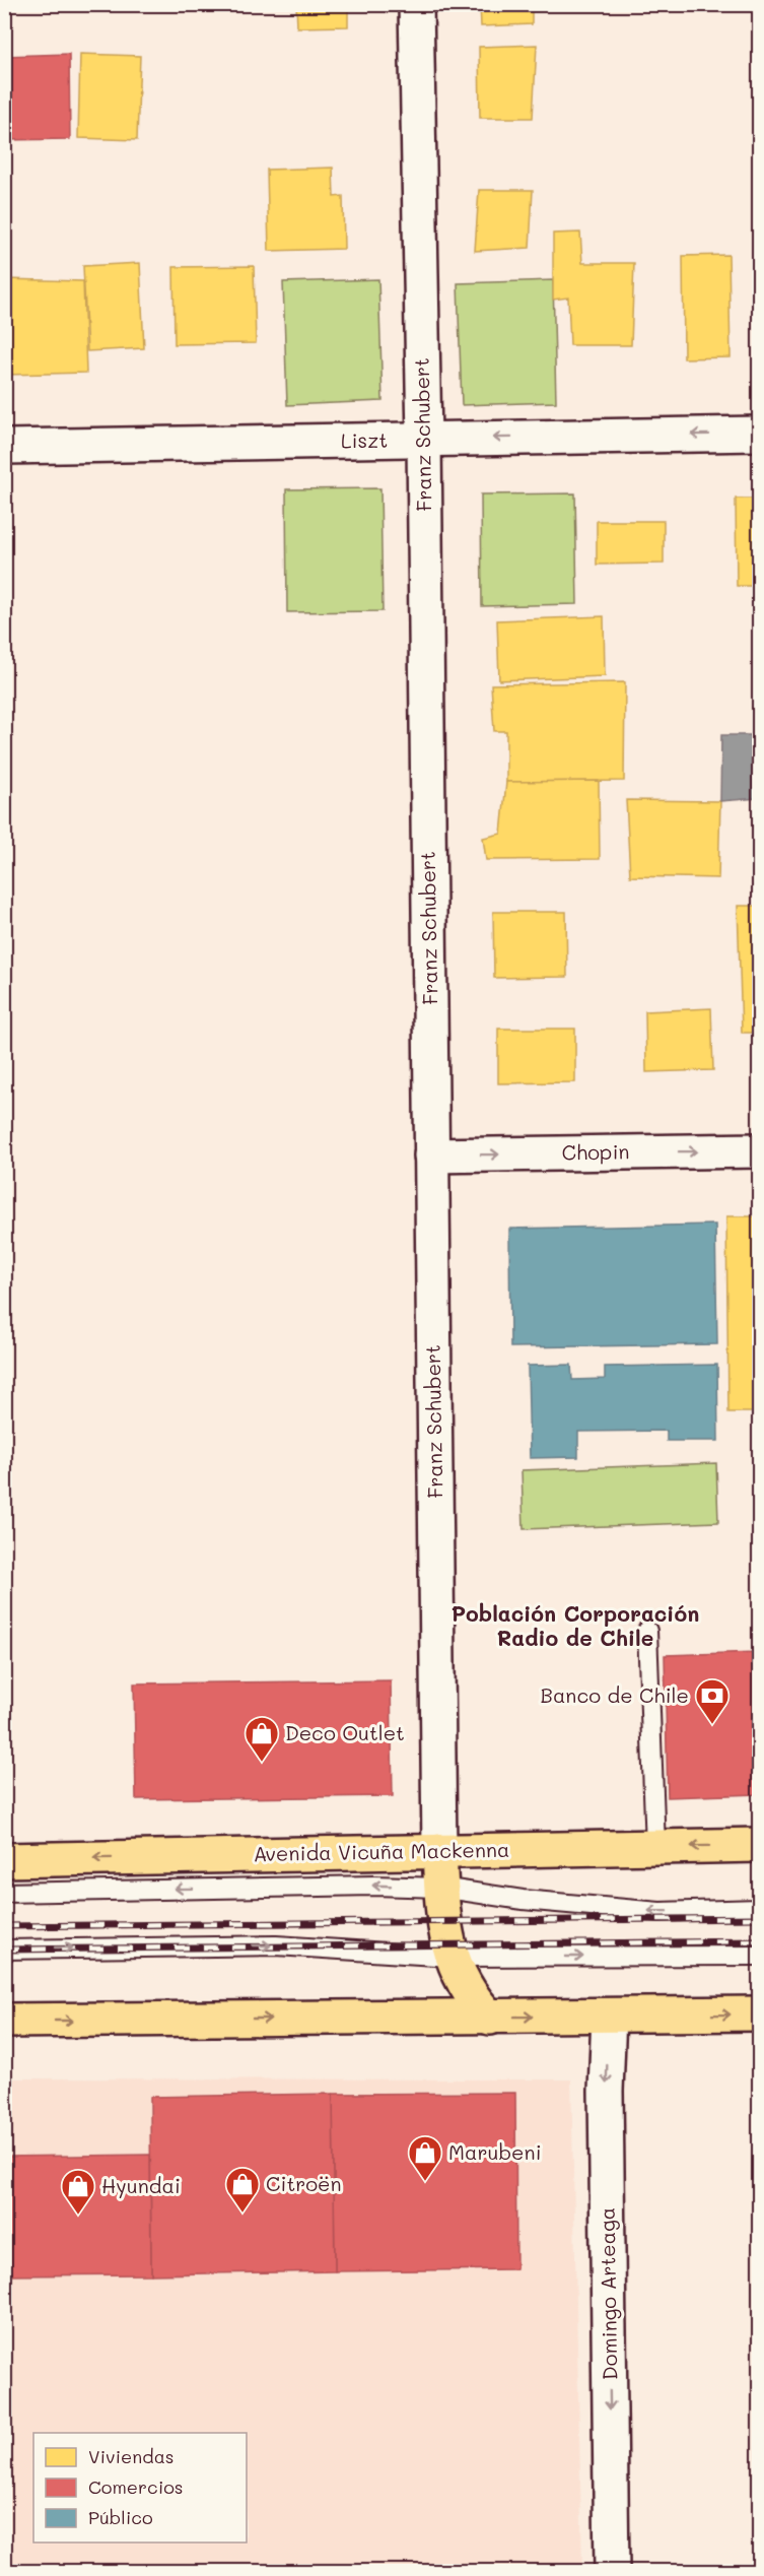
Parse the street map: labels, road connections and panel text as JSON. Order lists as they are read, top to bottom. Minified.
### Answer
{"streets":{"main road":["Avenida Vicuña Mackenna"],"street":["Franz Schubert","Liszt","Chopin","Domingo Arteaga"]},"crossings":[["Franz Schubert","Liszt"],["Franz Schubert","Chopin"],["Franz Schubert","Avenida Vicuña Mackenna"]],"one_way":["Liszt","Chopin","Domingo Arteaga"],"districts":["Población Corporación Radio de Chile"],"places":{"bank":["Banco de Chile"],"shop":["Deco Outlet","Marubeni","Citroën","Hyundai"]},"legend":["Viviendas","Comercios","Público"]}
